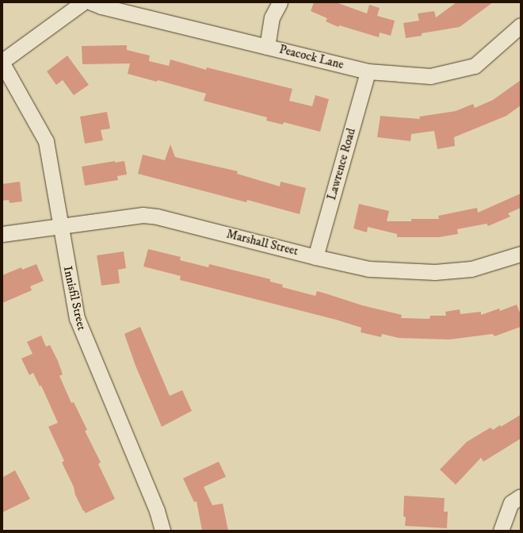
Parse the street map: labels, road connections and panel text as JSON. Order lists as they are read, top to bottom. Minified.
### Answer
{"streets":{"street":["Peacock Lane","Lawrence Road","Marshall Street","Innisfil Street"]},"crossings":[["Peacock Lane","Lawrence Road"],["Lawrence Road","Marshall Street"],["Marshall Street","Innisfil Street"]]}
